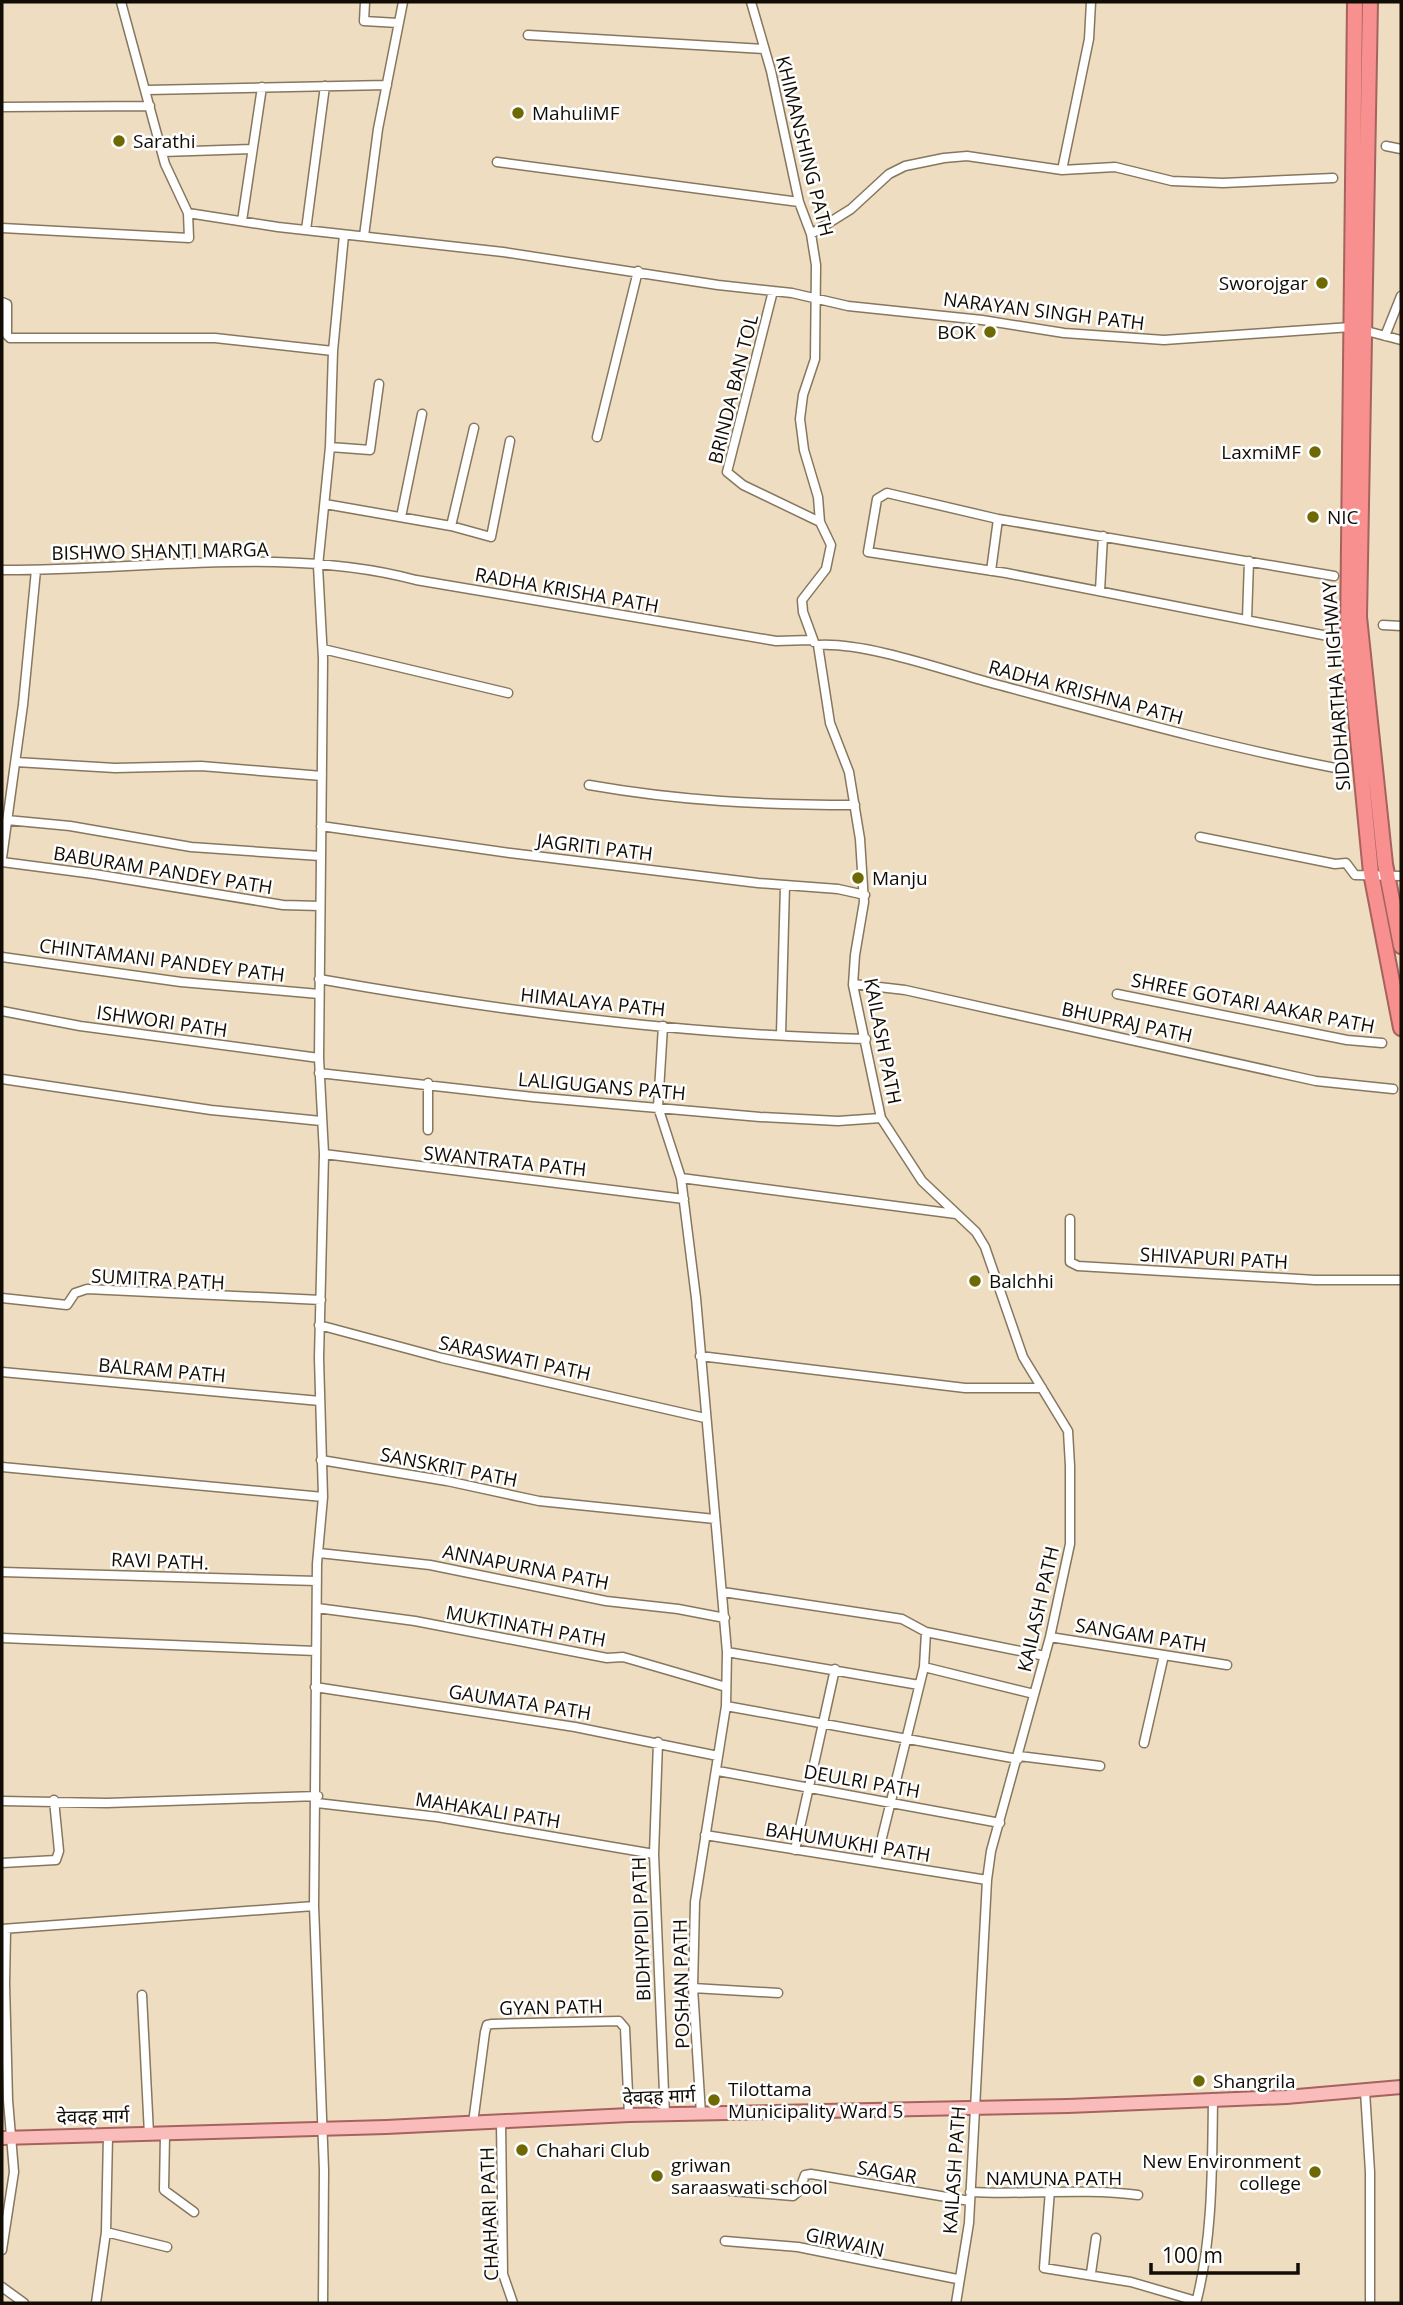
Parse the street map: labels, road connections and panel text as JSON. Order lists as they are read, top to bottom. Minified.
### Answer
{"streets":{"highway":["SIDDHARTHA HIGHWAY"],"main road":["देवदह मार्ग"],"street":["KHIMANSHING PATH","NARAYAN SINGH PATH","BRINDA BAN TOL","BISHWO SHANTI MARGA","RADHA KRISHA PATH","RADHA KRISHNA PATH","JAGRITI PATH","BABURAM PANDEY PATH","CHINTAMANI PANDEY PATH","HIMALAYA PATH","SHREE GOTARI AAKAR PATH","ISHWORI PATH","BHUPRAJ PATH","KAILASH PATH","LALIGUGANS PATH","SWANTRATA PATH","SHIVAPURI PATH","SUMITRA PATH","SARASWATI PATH","BALRAM PATH","SANSKRIT PATH","RAVI PATH.","ANNAPURNA PATH","MUKTINATH PATH","SANGAM PATH","GAUMATA PATH","DEULRI PATH","MAHAKALI PATH","BAHUMUKHI PATH","BIDHYPIDI PATH","POSHAN PATH","GYAN PATH","SAGAR","NAMUNA PATH","CHAHARI PATH","GIRWAIN"]},"crossings":[["KHIMANSHING PATH","NARAYAN SINGH PATH"],["KHIMANSHING PATH","BRINDA BAN TOL"],["KHIMANSHING PATH","KAILASH PATH"],["NARAYAN SINGH PATH","BRINDA BAN TOL"],["NARAYAN SINGH PATH","SIDDHARTHA HIGHWAY"],["BRINDA BAN TOL","KAILASH PATH"],["BISHWO SHANTI MARGA","RADHA KRISHA PATH"],["RADHA KRISHA PATH","RADHA KRISHNA PATH"],["RADHA KRISHA PATH","KAILASH PATH"],["RADHA KRISHNA PATH","KAILASH PATH"],["JAGRITI PATH","KAILASH PATH"],["HIMALAYA PATH","KAILASH PATH"],["BHUPRAJ PATH","KAILASH PATH"],["KAILASH PATH","LALIGUGANS PATH"],["KAILASH PATH","SANGAM PATH"],["KAILASH PATH","DEULRI PATH"],["KAILASH PATH","BAHUMUKHI PATH"],["KAILASH PATH","देवदह मार्ग"],["KAILASH PATH","SAGAR"],["KAILASH PATH","NAMUNA PATH"],["KAILASH PATH","GIRWAIN"],["LALIGUGANS PATH","POSHAN PATH"],["SWANTRATA PATH","POSHAN PATH"],["SARASWATI PATH","POSHAN PATH"],["SANSKRIT PATH","POSHAN PATH"],["ANNAPURNA PATH","POSHAN PATH"],["MUKTINATH PATH","POSHAN PATH"],["GAUMATA PATH","BIDHYPIDI PATH"],["GAUMATA PATH","POSHAN PATH"],["DEULRI PATH","POSHAN PATH"],["MAHAKALI PATH","BIDHYPIDI PATH"],["BAHUMUKHI PATH","POSHAN PATH"],["BIDHYPIDI PATH","देवदह मार्ग"],["POSHAN PATH","देवदह मार्ग"],["GYAN PATH","देवदह मार्ग"],["देवदह मार्ग","CHAHARI PATH"],["SAGAR","NAMUNA PATH"]],"places":["MahuliMF","Sarathi","Sworojgar","BOK","LaxmiMF","NIC","Manju","Balchhi","Shangrila","Tilottama Municipality Ward 5","Chahari Club","New Environment college","griwan saraaswati school"],"scale_bar":"100 m"}
